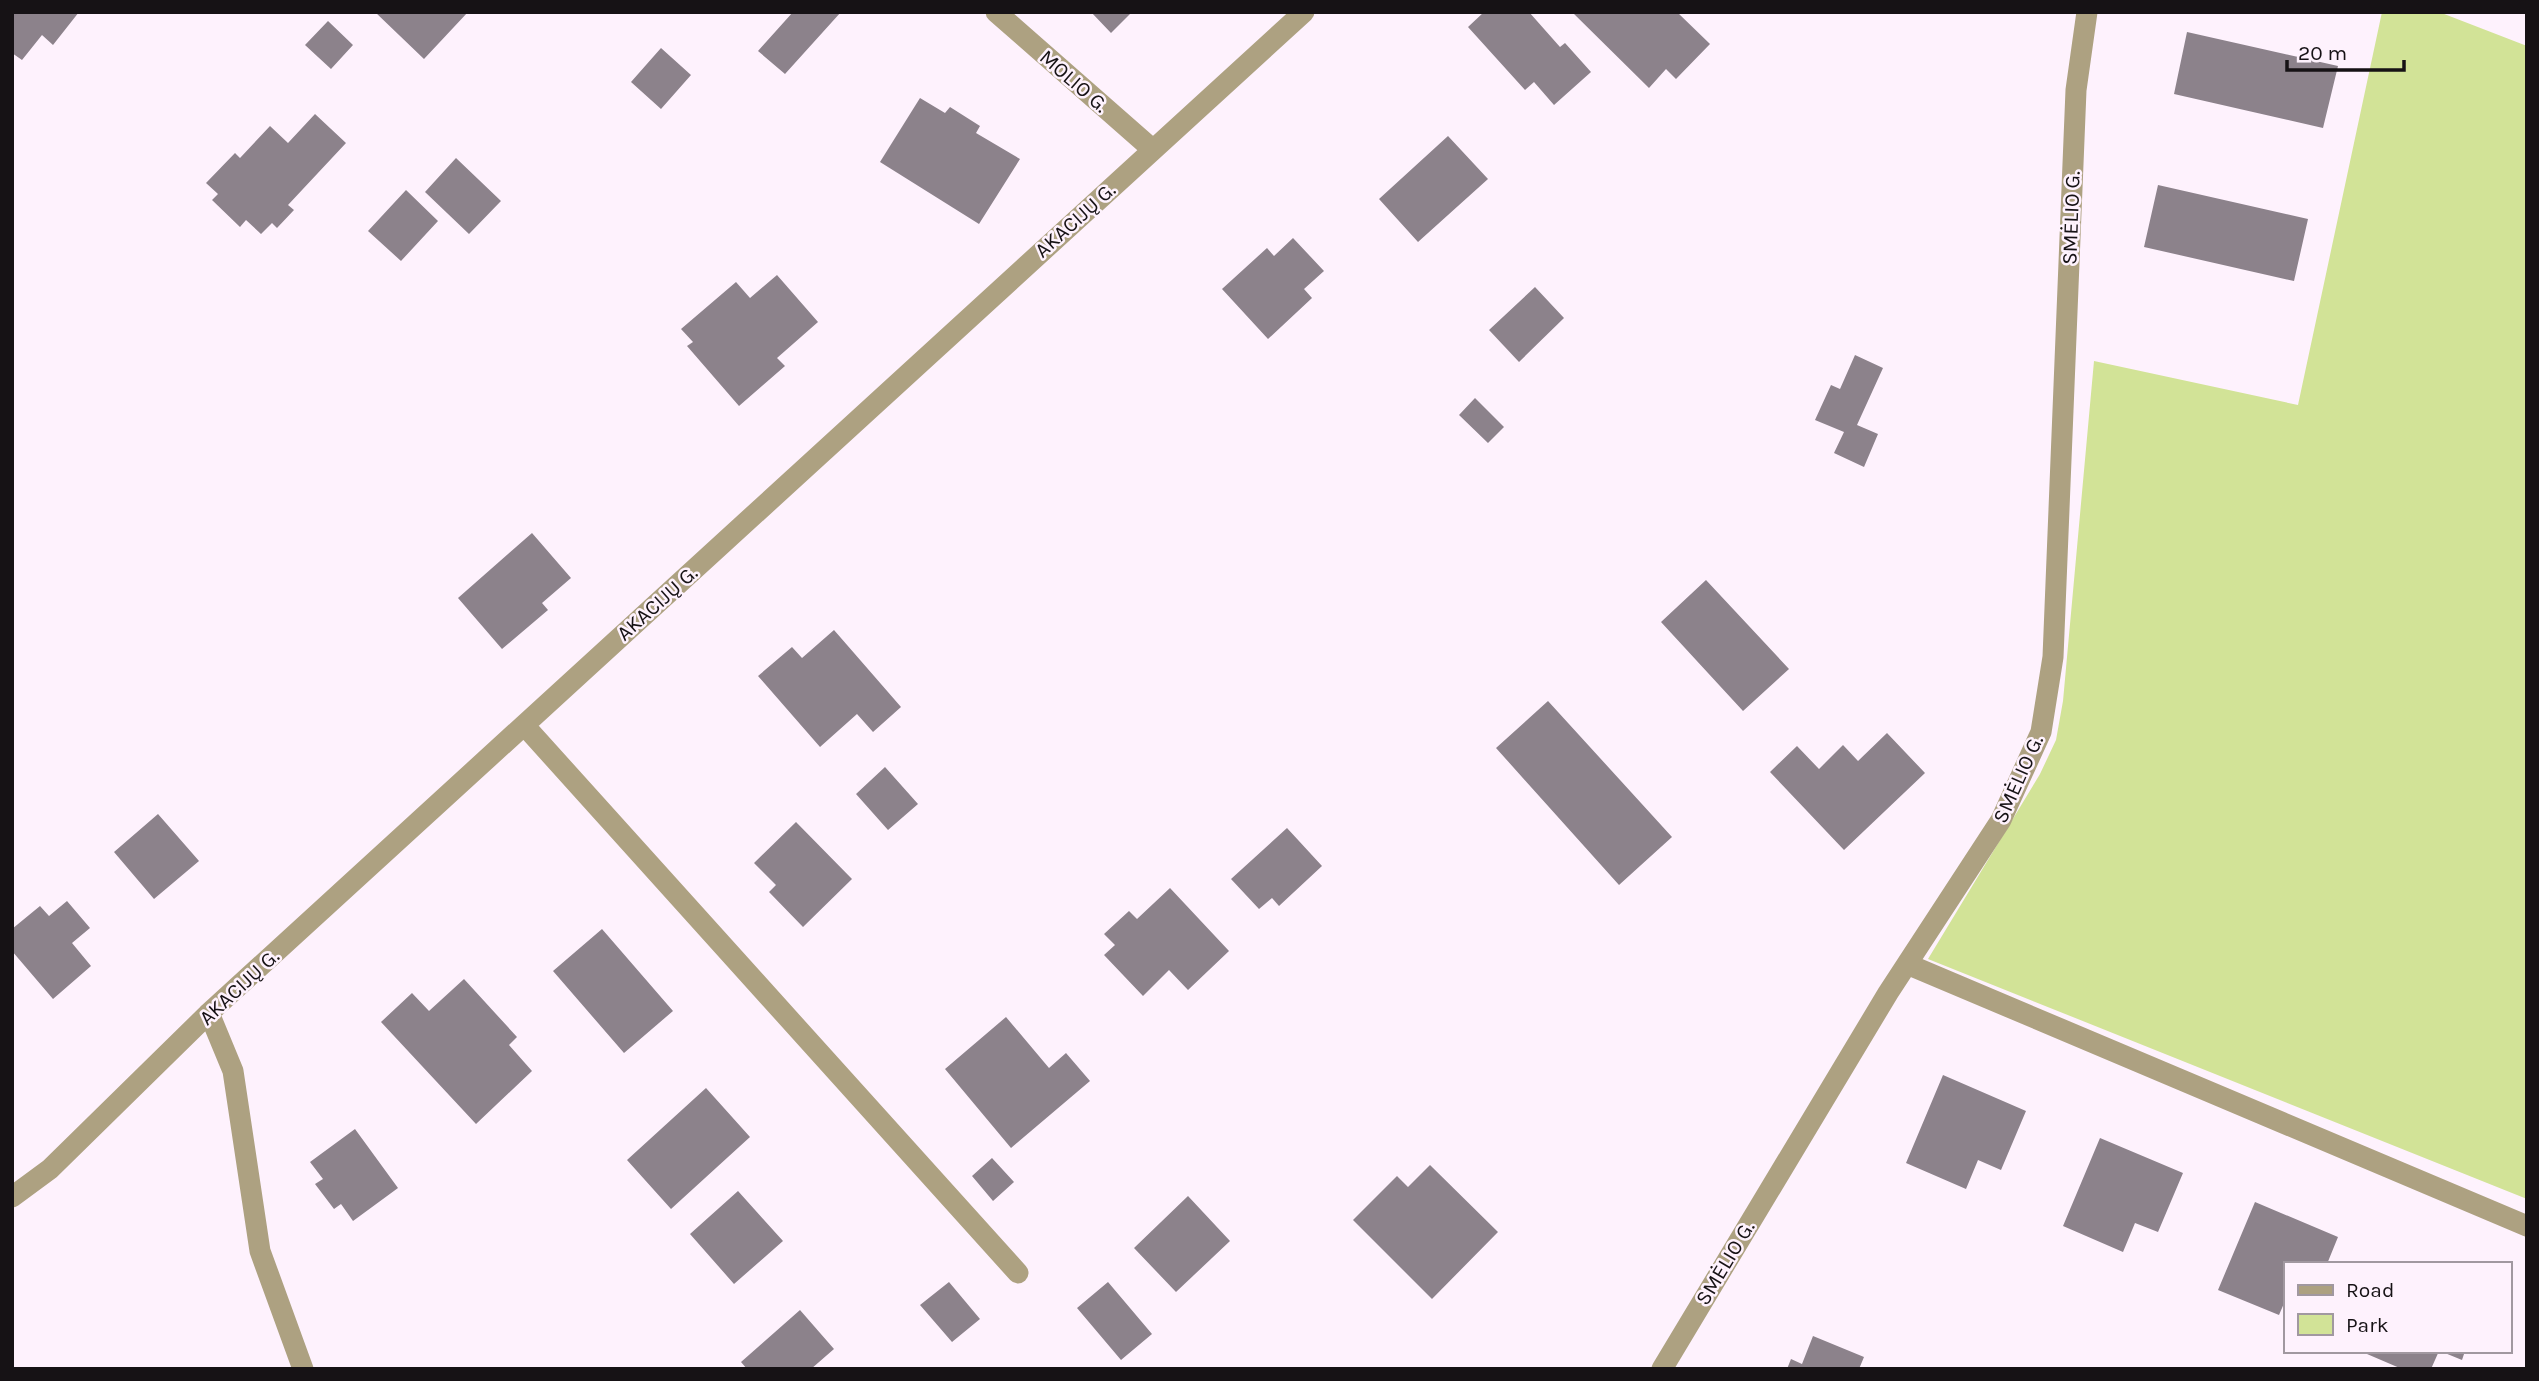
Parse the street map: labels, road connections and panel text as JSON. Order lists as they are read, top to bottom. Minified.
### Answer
{"streets":{"street":["MOLIO G.","SMĖLIO G.","AKACIJŲ G."]},"crossings":[["MOLIO G.","AKACIJŲ G."]],"legend":["Road","Park"],"scale_bar":"20 m"}
